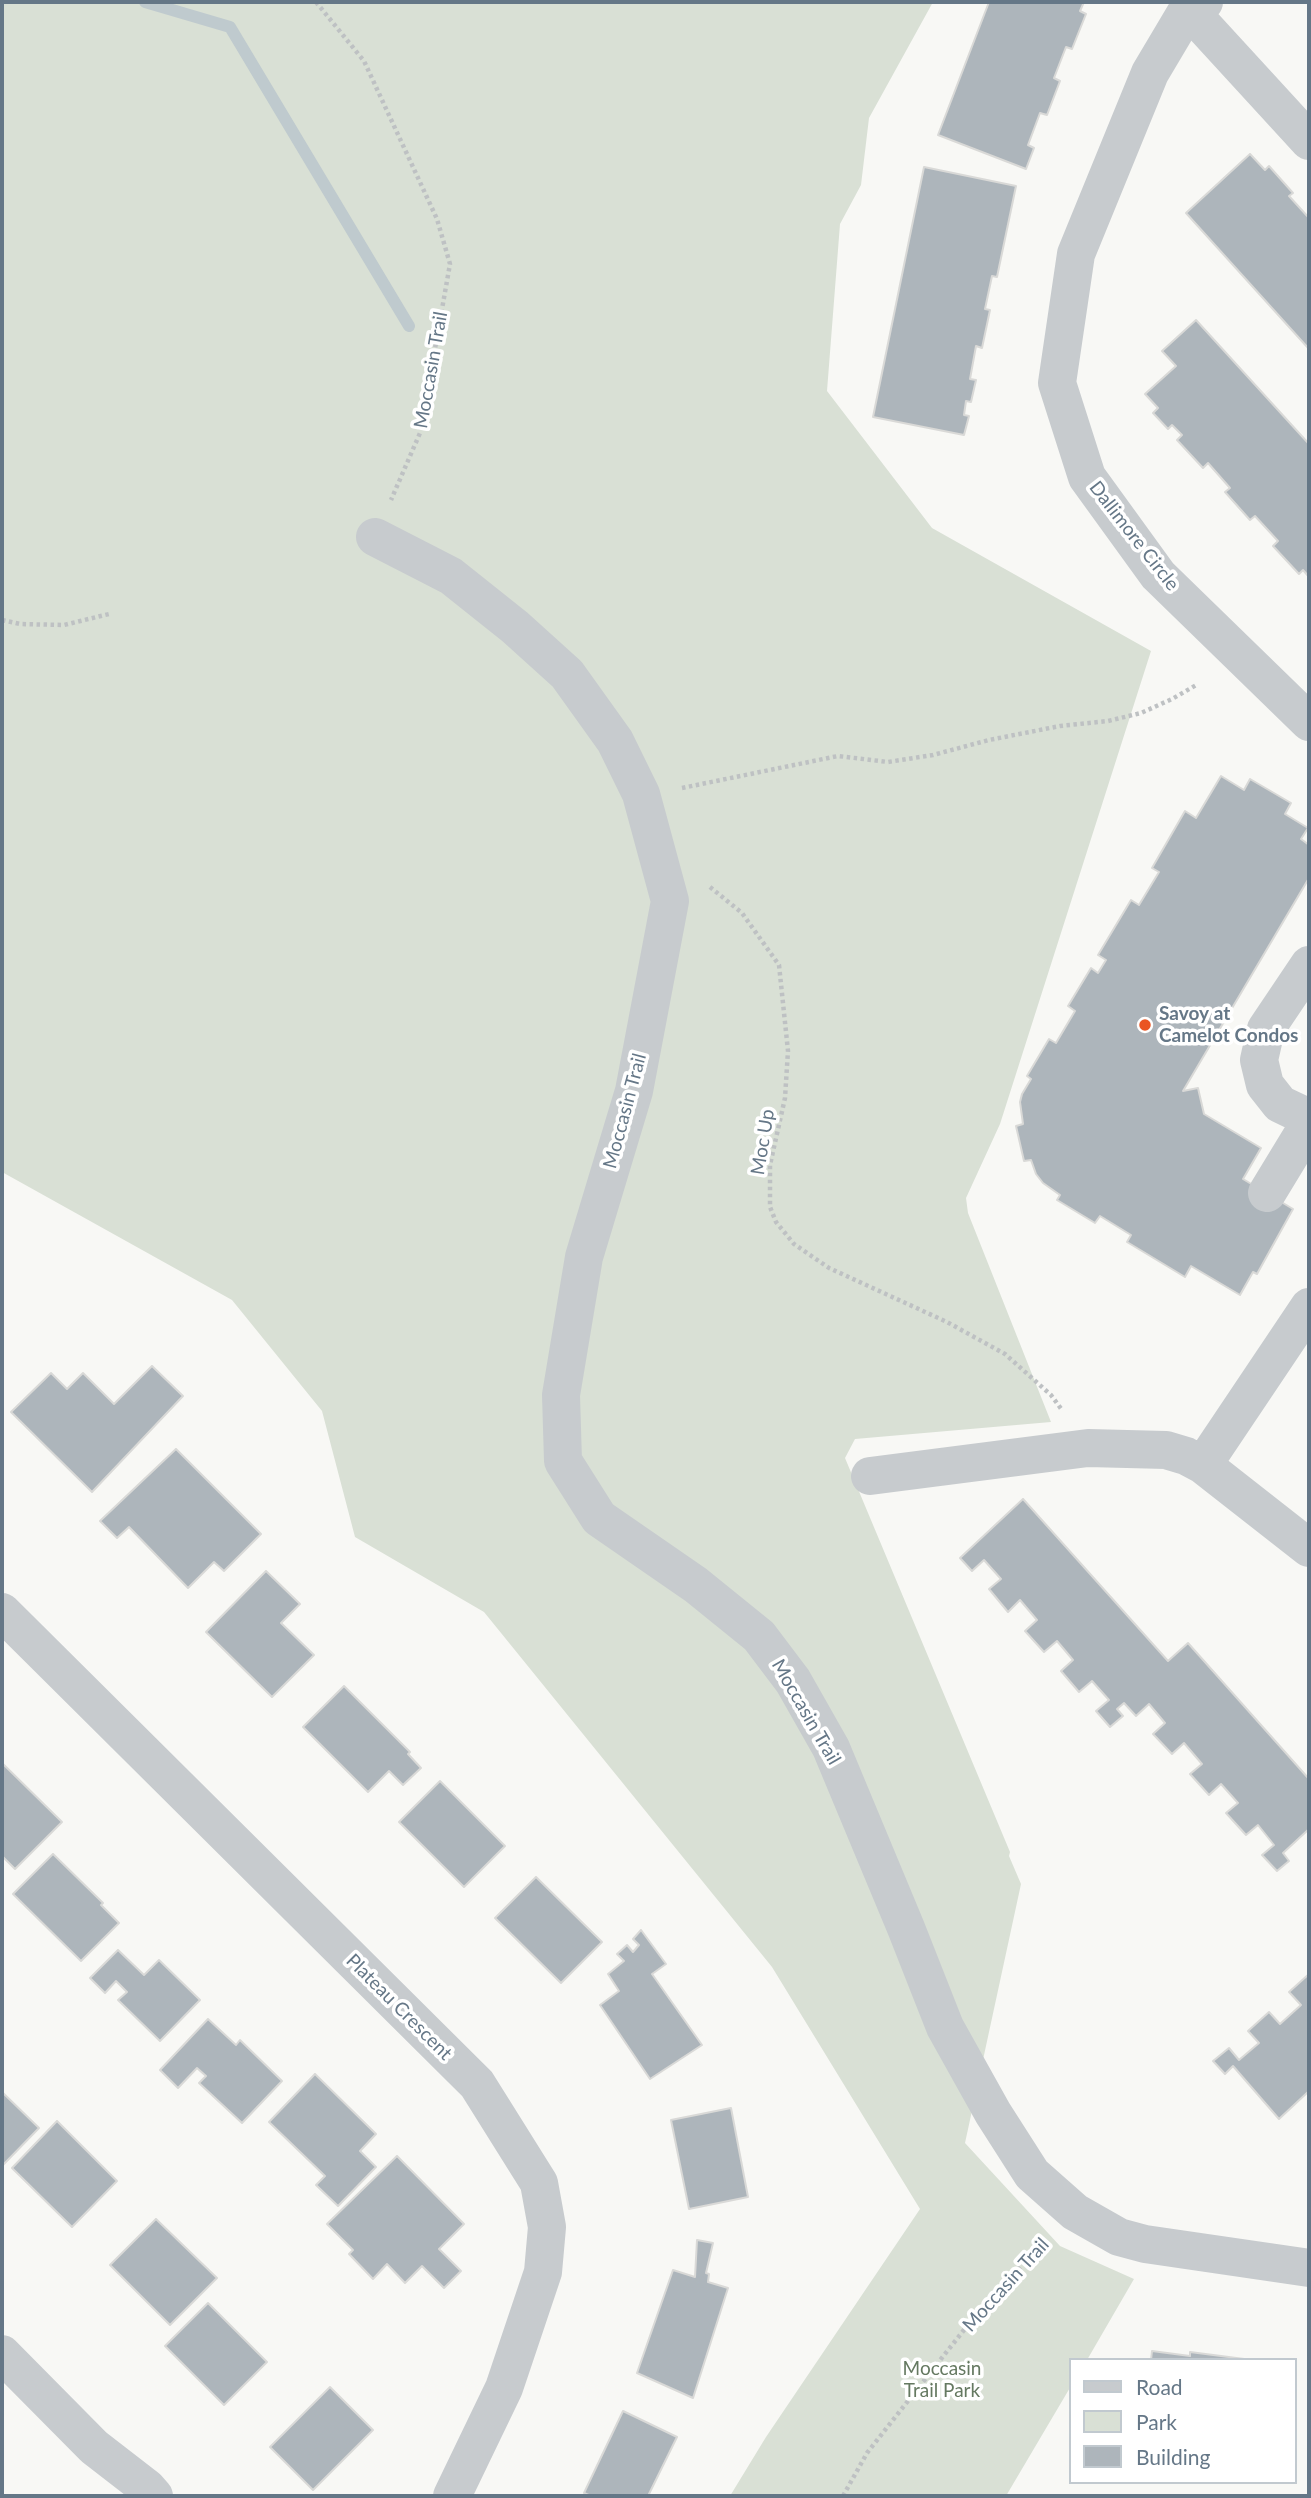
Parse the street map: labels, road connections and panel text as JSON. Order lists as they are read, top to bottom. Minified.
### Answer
{"streets":{"street":["Moccasin Trail","Dallimore Circle","Plateau Crescent"],"path":["Moc Up"]},"crossings":[["Moccasin Trail","Moc Up"]],"parks":["Moccasin Trail Park"],"places":["Savoy at Camelot Condos"],"legend":["Road","Park","Building"]}
